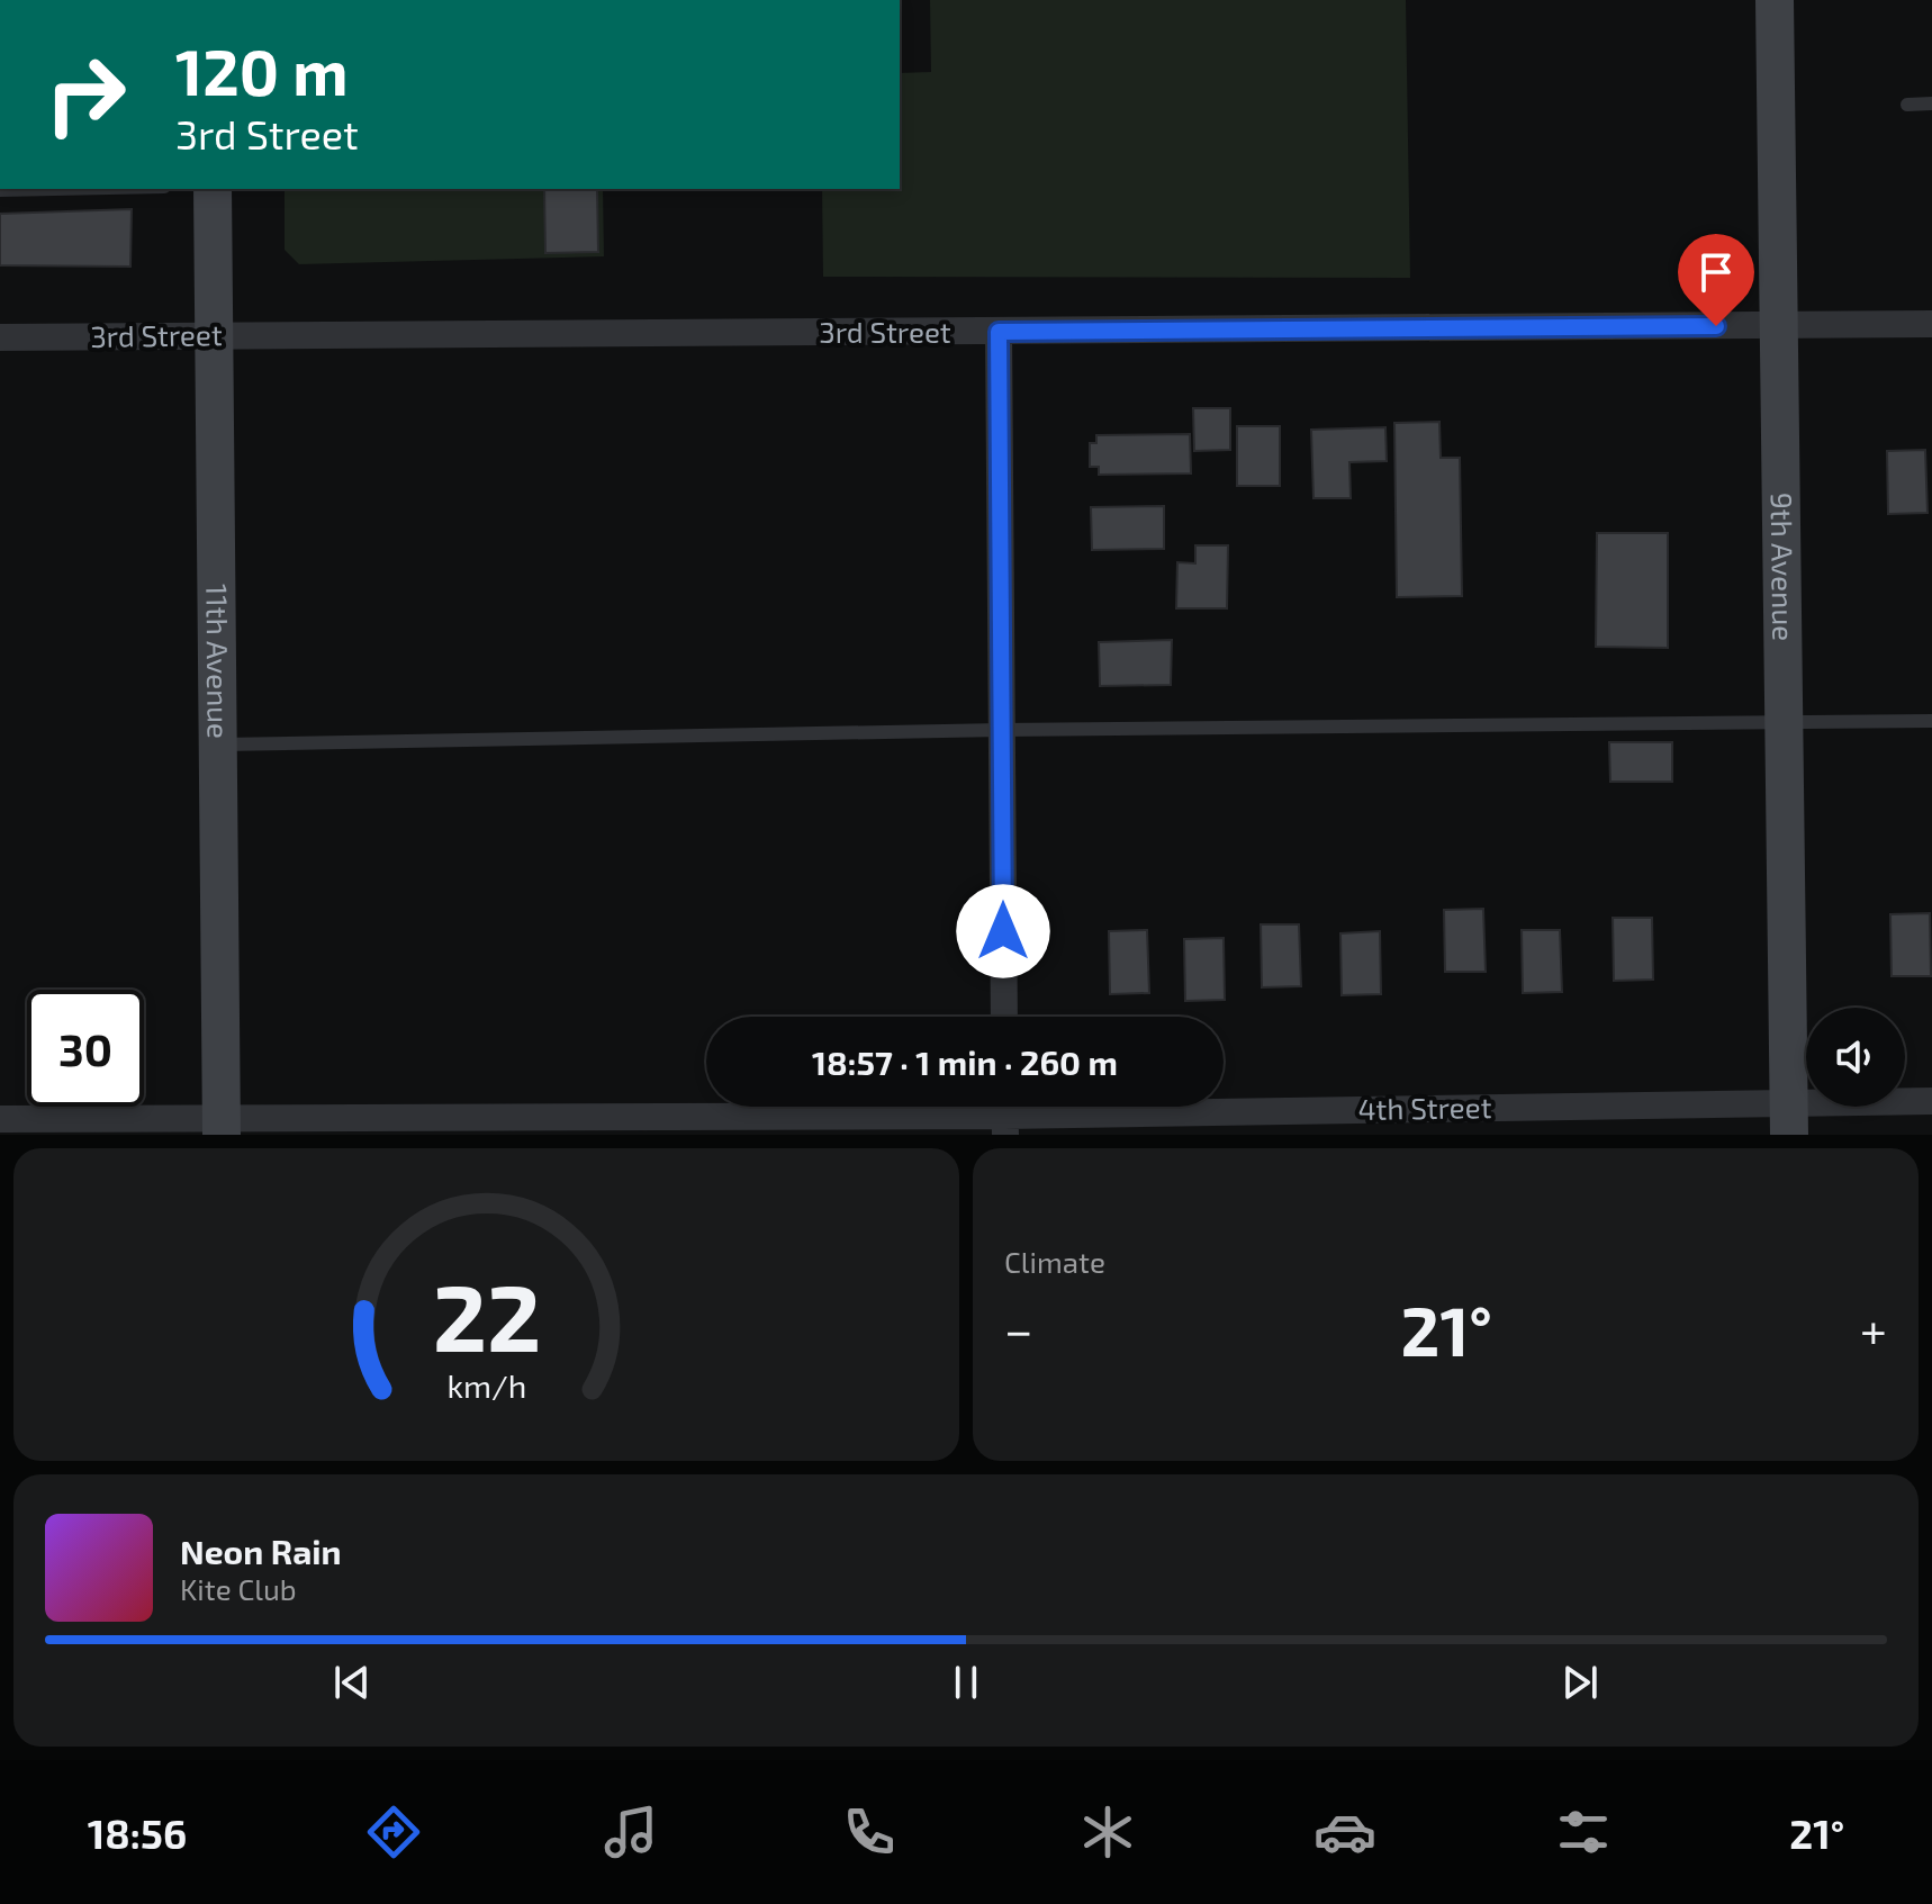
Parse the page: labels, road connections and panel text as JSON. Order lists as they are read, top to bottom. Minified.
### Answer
{"streets":{"street":["3rd Street","9th Avenue","11th Avenue","4th Street"]},"crossings":[["3rd Street","9th Avenue"],["3rd Street","11th Avenue"],["9th Avenue","4th Street"],["11th Avenue","4th Street"]],"page":{"turn":["120 m","3rd Street"],"limit":"30","trip":"18:57 · 1 min · 260 m","tile":"Climate","heat":["−","21°","+"],"song":["Neon Rain","Kite Club"],"tabs":["18:56","21°"],"gauge":["22","km/h"]}}
